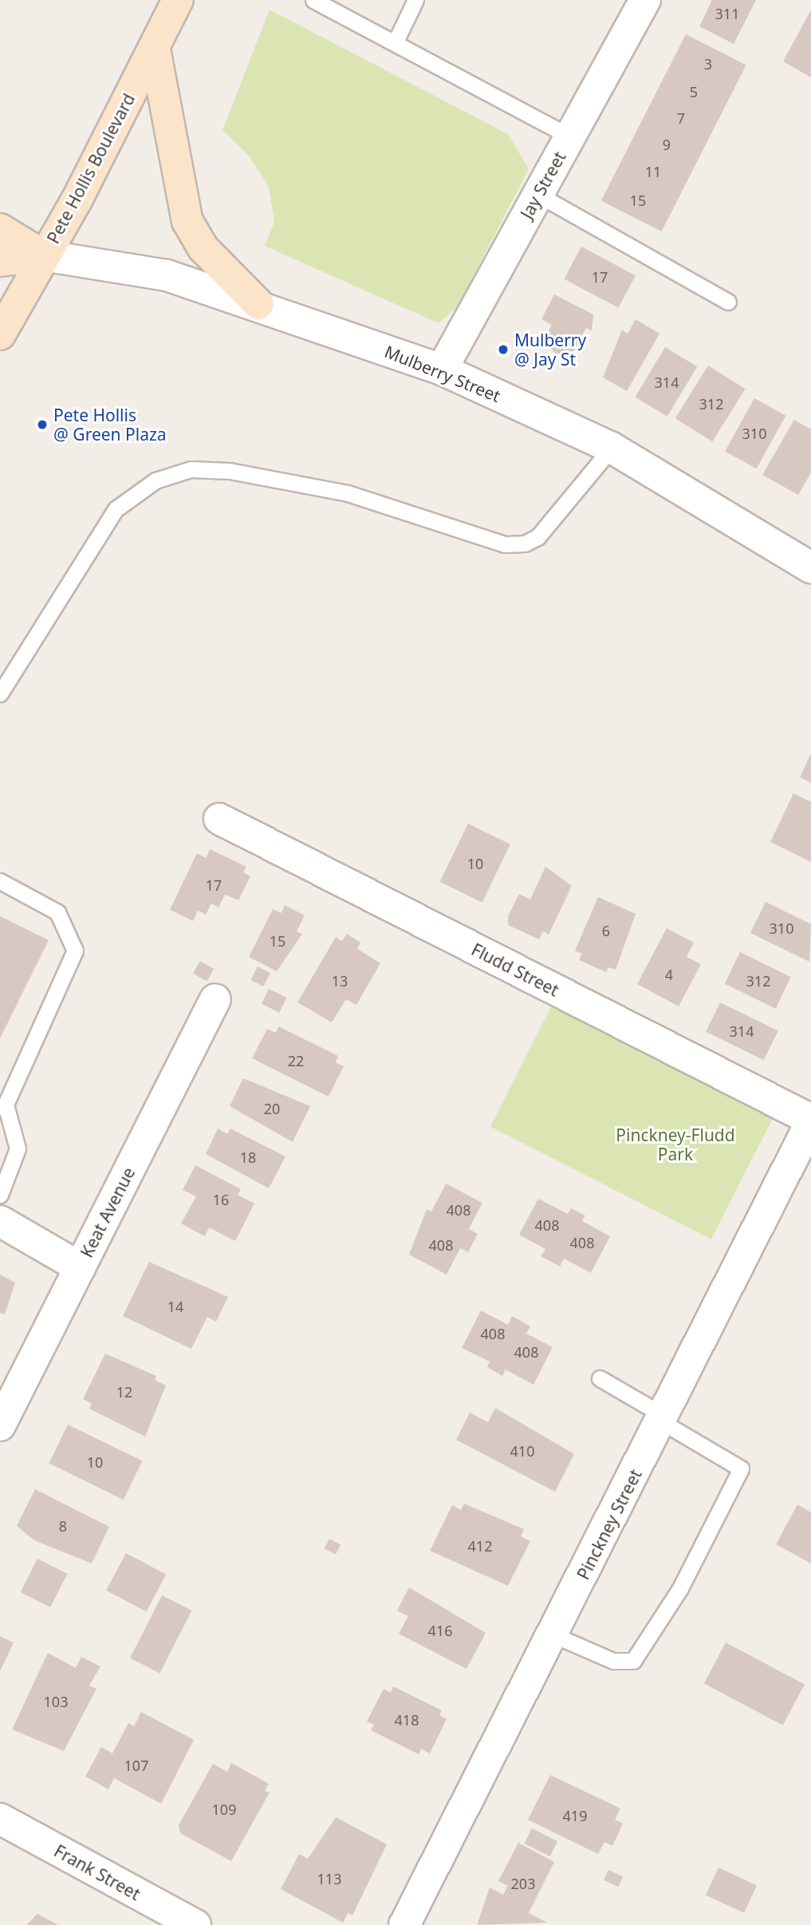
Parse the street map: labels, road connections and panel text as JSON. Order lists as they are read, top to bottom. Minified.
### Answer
{"streets":{"main road":["Pete Hollis Boulevard"],"street":["Jay Street","Mulberry Street","Fludd Street","Keat Avenue","Pinckney Street","Frank Street"]},"crossings":[["Pete Hollis Boulevard","Mulberry Street"],["Jay Street","Mulberry Street"],["Fludd Street","Pinckney Street"]],"parks":["Pinckney-Fludd Park"],"places":["Mulberry @ Jay St","Pete Hollis @ Green Plaza"],"house_numbers":["311","3","5","7","9","11","15","17","314","312","310","10","17","310","6","15","4","13","312","314","22","20","18","16","408","408","408","408","14","408","408","12","410","10","8","412","416","103","418","107","109","419","113","203"]}
